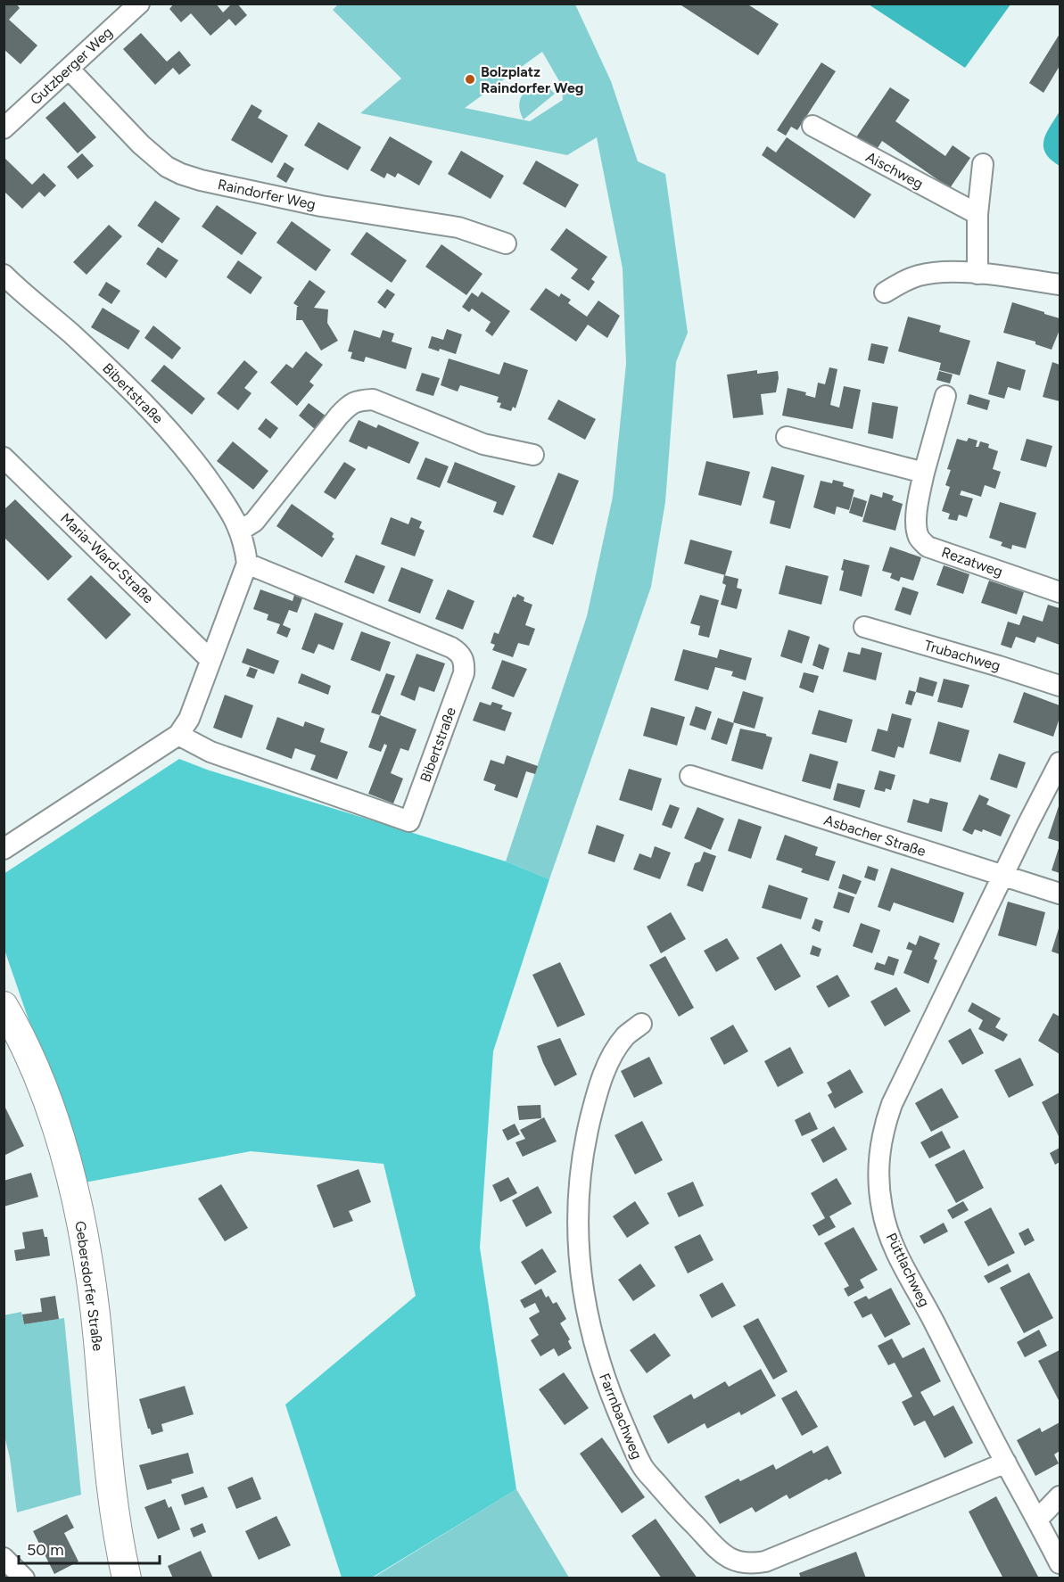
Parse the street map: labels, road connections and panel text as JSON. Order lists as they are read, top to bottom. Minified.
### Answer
{"streets":{"main road":["Gebersdorfer Straße"],"street":["Gutzberger Weg","Aischweg","Raindorfer Weg","Bibertstraße","Maria-Ward-Straße","Rezatweg","Trubachweg","Asbacher Straße","Püttlachweg","Farrnbachweg"]},"crossings":[["Gutzberger Weg","Raindorfer Weg"],["Asbacher Straße","Püttlachweg"],["Püttlachweg","Farrnbachweg"]],"places":["Bolzplatz Raindorfer Weg"],"scale_bar":"50 m"}
